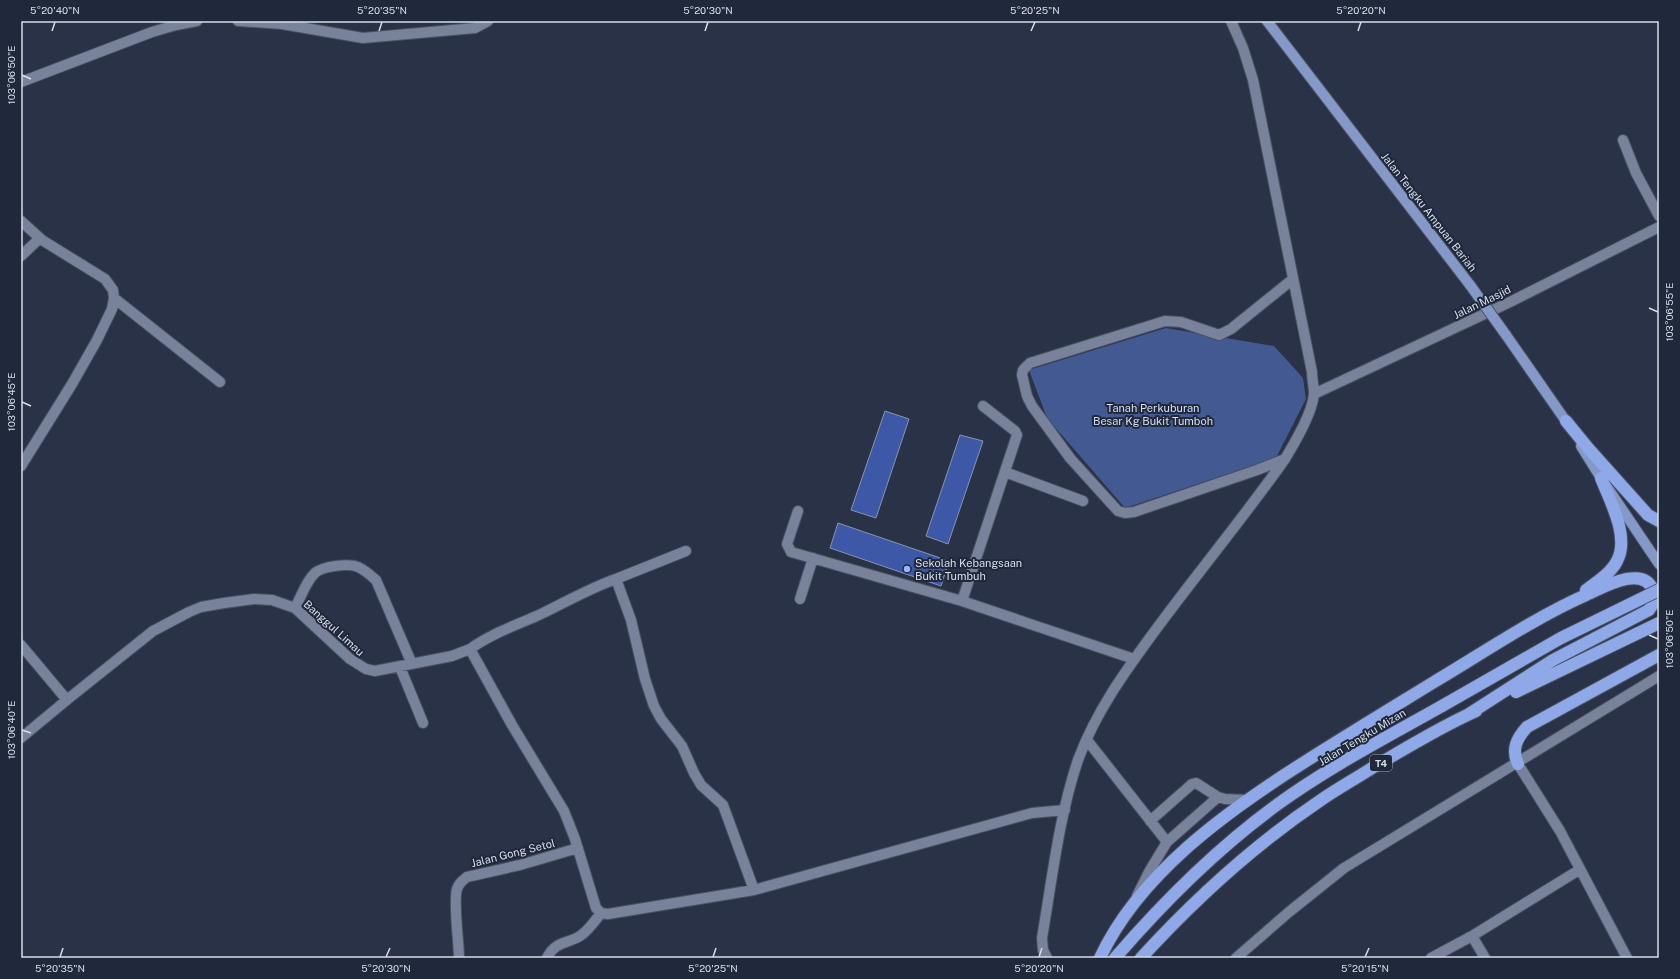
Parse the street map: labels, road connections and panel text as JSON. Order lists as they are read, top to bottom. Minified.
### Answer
{"streets":{"highway":["Jalan Tengku Mizan","T4"],"main road":["Jalan Tengku Ampuan Bariah"],"street":["Jalan Masjid","Banggul Limau","Jalan Gong Setol"]},"parks":["Tanah Perkuburan Besar Kg Bukit Tumboh"],"places":["Sekolah Kebangsaan Bukit Tumbuh"],"coordinates":["5°20'40\"N","5°20'35\"N","5°20'30\"N","5°20'25\"N","5°20'20\"N","103°06'50\"E","103°06'55\"E","103°06'45\"E","103°06'40\"E","5°20'15\"N"]}
